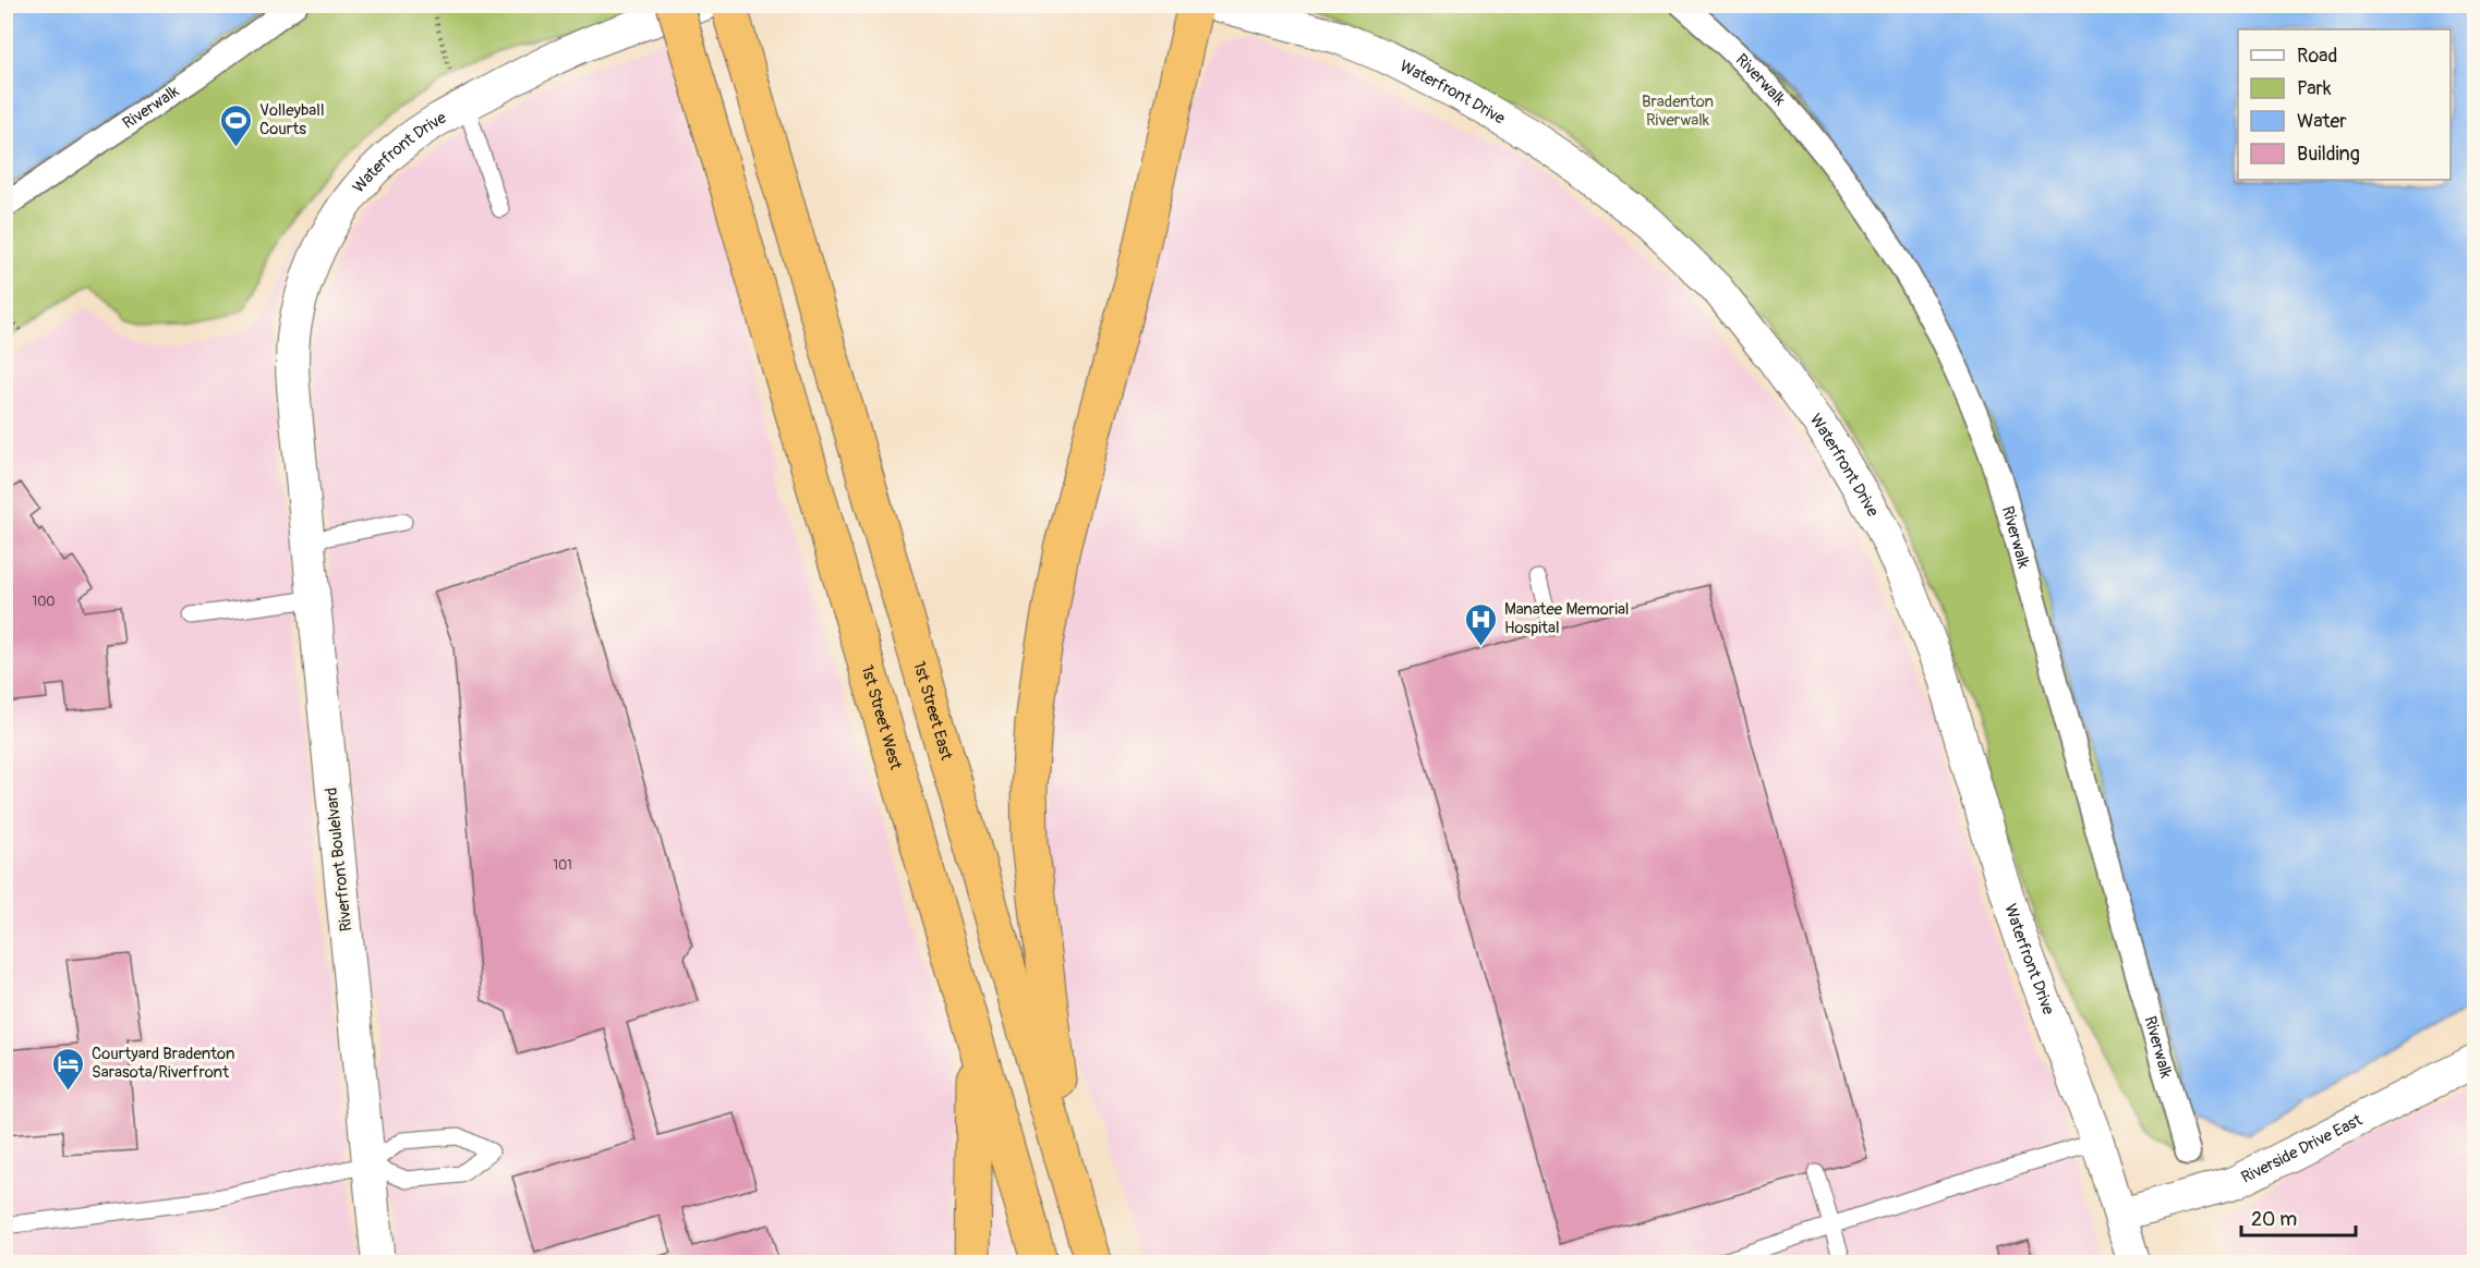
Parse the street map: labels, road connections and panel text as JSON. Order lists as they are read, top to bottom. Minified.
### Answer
{"streets":{"highway":["1st Street East","1st Street West"],"street":["Riverwalk","Waterfront Drive","Riverfront Boulelvard","Riverside Drive East"]},"crossings":[["Waterfront Drive","Riverfront Boulelvard"],["Waterfront Drive","Riverside Drive East"]],"parks":["Bradenton Riverwalk"],"places":{"sports":["Volleyball Courts"],"hospital":["Manatee Memorial Hospital"],"hotel":["Courtyard Bradenton Sarasota/Riverfront"]},"house_numbers":["100","101"],"legend":["Road","Park","Water","Building"],"scale_bar":"20 m"}
